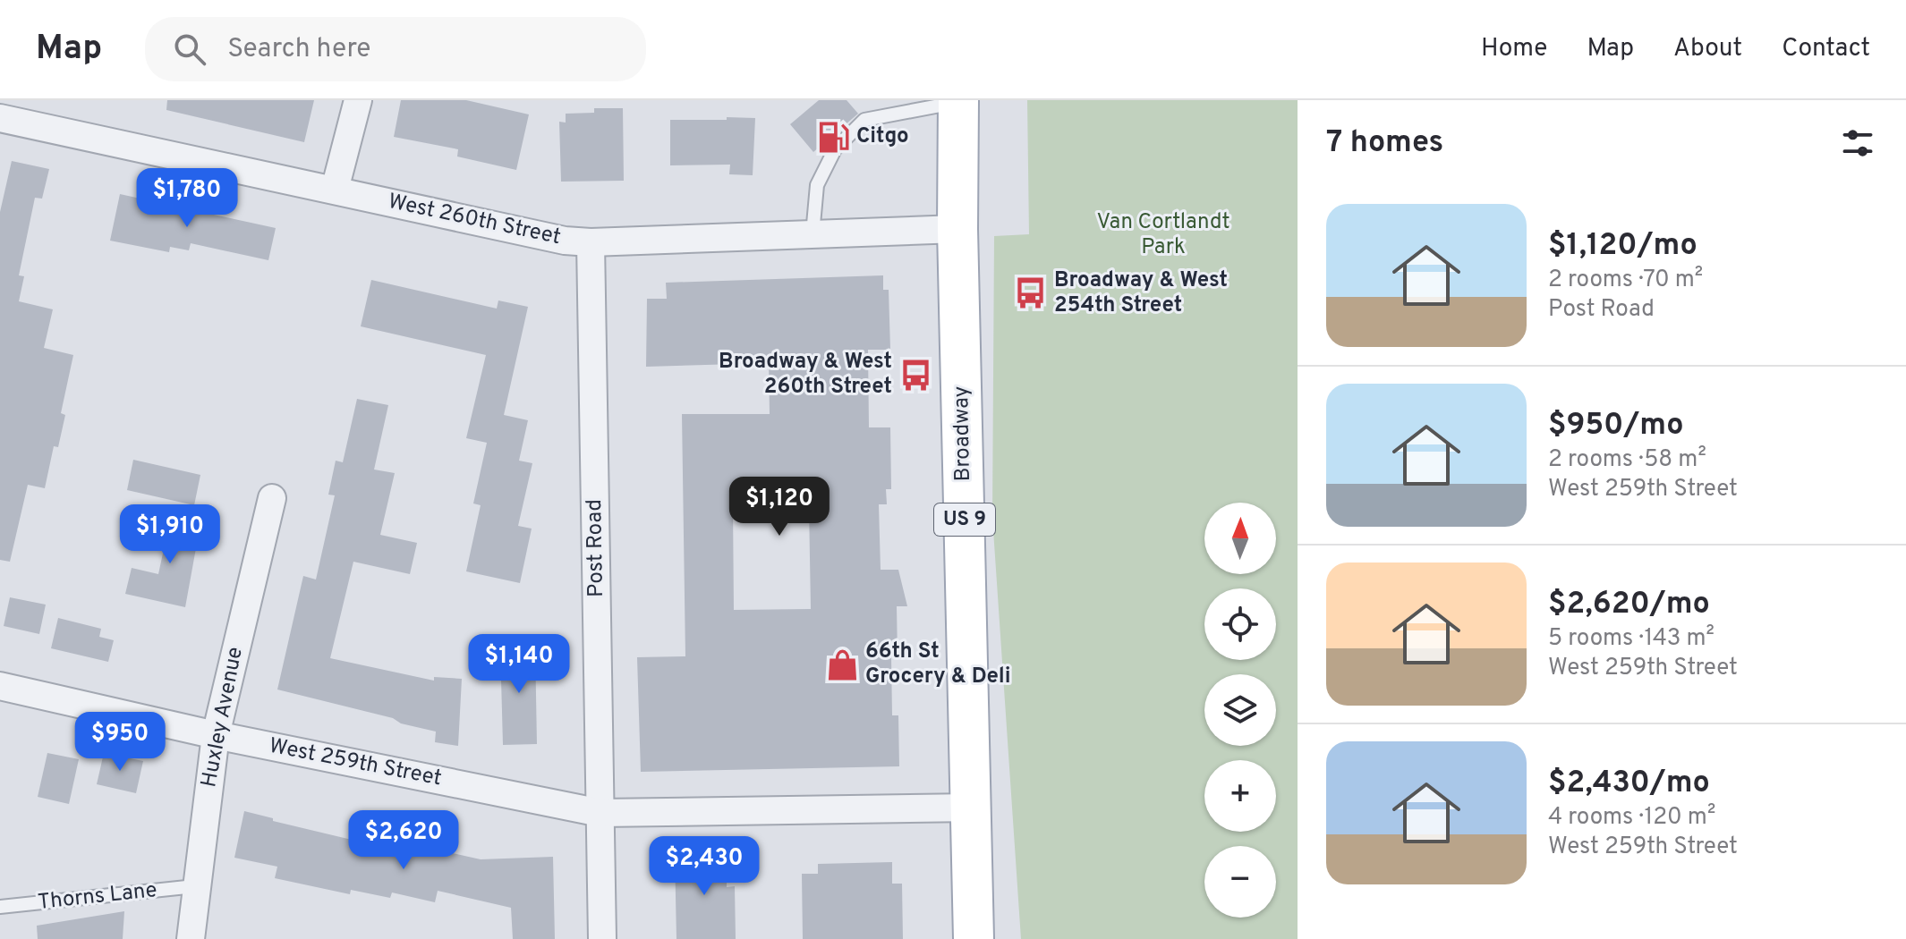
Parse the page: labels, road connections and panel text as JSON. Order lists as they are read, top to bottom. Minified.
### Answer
{"streets":{"main road":["Broadway","US 9"],"street":["West 260th Street","Post Road","Huxley Avenue","West 259th Street"],"lane":["Thorns Lane"]},"crossings":[["West 260th Street","Broadway"],["West 260th Street","Post Road"],["Broadway","West 259th Street"],["Post Road","West 259th Street"],["Huxley Avenue","West 259th Street"],["Huxley Avenue","Thorns Lane"]],"parks":["Van Cortlandt Park"],"places":{"fuel station":["Citgo"],"bus stop":["Broadway & West 254th Street","Broadway & West 260th Street"],"shop":["66th St Grocery & Deli"]},"north":"top","page":{"header":"Map","search":"Search here","nav":["Home","Map","About","Contact"],"heading":"7 homes","price":["$1,780","$1,120","$1,910","$1,140","$950","$2,620","$2,430"],"list":[{"name":"$1,120/mo","note":"2 rooms · 70 m² · Post Road"},{"name":"$950/mo","note":"2 rooms · 58 m² · West 259th Street"},{"name":"$2,620/mo","note":"5 rooms · 143 m² · West 259th Street"},{"name":"$2,430/mo","note":"4 rooms · 120 m² · West 259th Street"}],"map_buttons":["+","−"]}}
